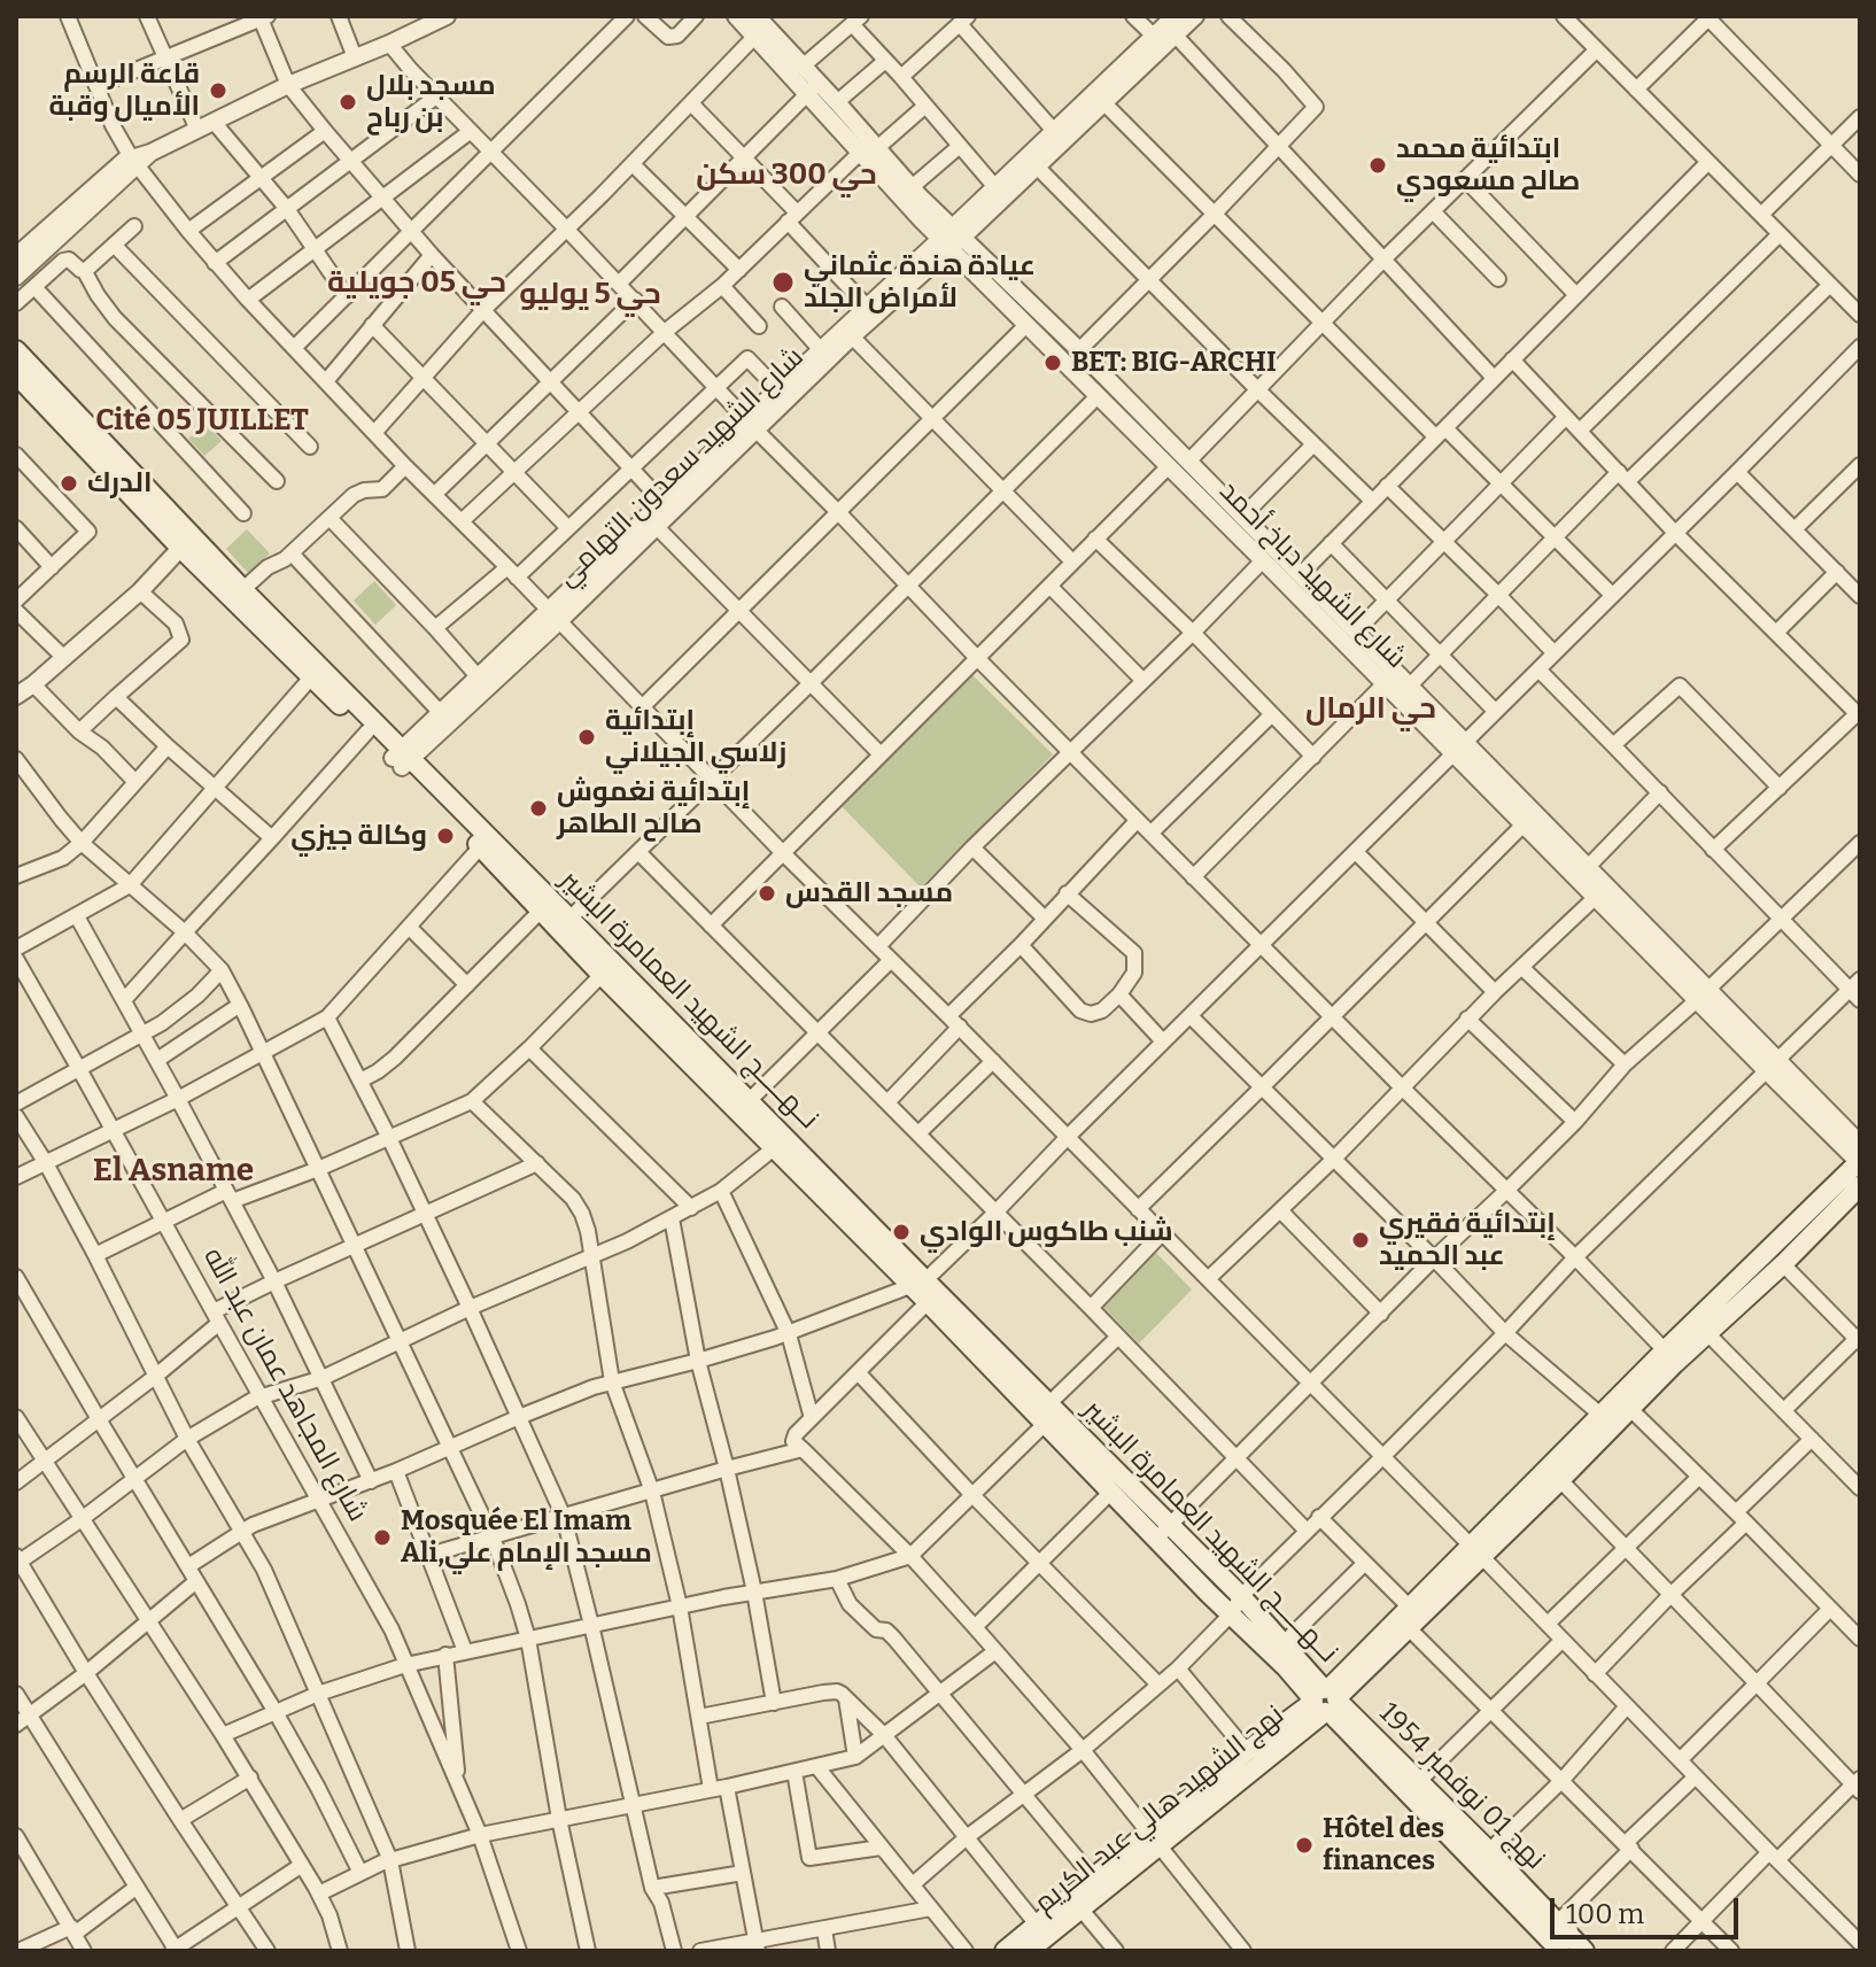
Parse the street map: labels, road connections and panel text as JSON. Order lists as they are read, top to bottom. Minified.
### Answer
{"streets":{"main road":["نــهـــــج الشهيد العمامرة البشير","نهج 01 نوفمبر 1954","نهج الشهيد هالي عبد الكريم"],"street":["شارع الشهيد سعدون التهامي","شارع الشهيد دباخ أحمد","شارع المجاهد عمان عبد الله"]},"crossings":[["شارع الشهيد سعدون التهامي","شارع الشهيد دباخ أحمد"],["شارع الشهيد سعدون التهامي","نــهـــــج الشهيد العمامرة البشير"],["نــهـــــج الشهيد العمامرة البشير","نهج 01 نوفمبر 1954"],["نــهـــــج الشهيد العمامرة البشير","نهج الشهيد هالي عبد الكريم"],["نهج 01 نوفمبر 1954","نهج الشهيد هالي عبد الكريم"]],"districts":["حي 300 سكن","حي 05 جويلية","حي 5 يوليو","Cité 05 JUILLET","حي الرمال","El Asname"],"places":["قاعة الرسم الأميال وقبة","مسجد بلال بن رباح","ابتدائية محمد صالح مسعودي","عيادة هندة عثماني لأمراض الجلد","BET: BIG-ARCHI","الدرك","إبتدائية زلاسي الجيلاني","إبتدائية نغموش صالح الطاهر","وكالة جيزي","مسجد القدس","شنب طاكوس الوادي","إبتدائية فقيري عبد الحميد","Mosquée El Imam Ali,مسجد الإمام علي","Hôtel des finances"],"scale_bar":"100 m"}
